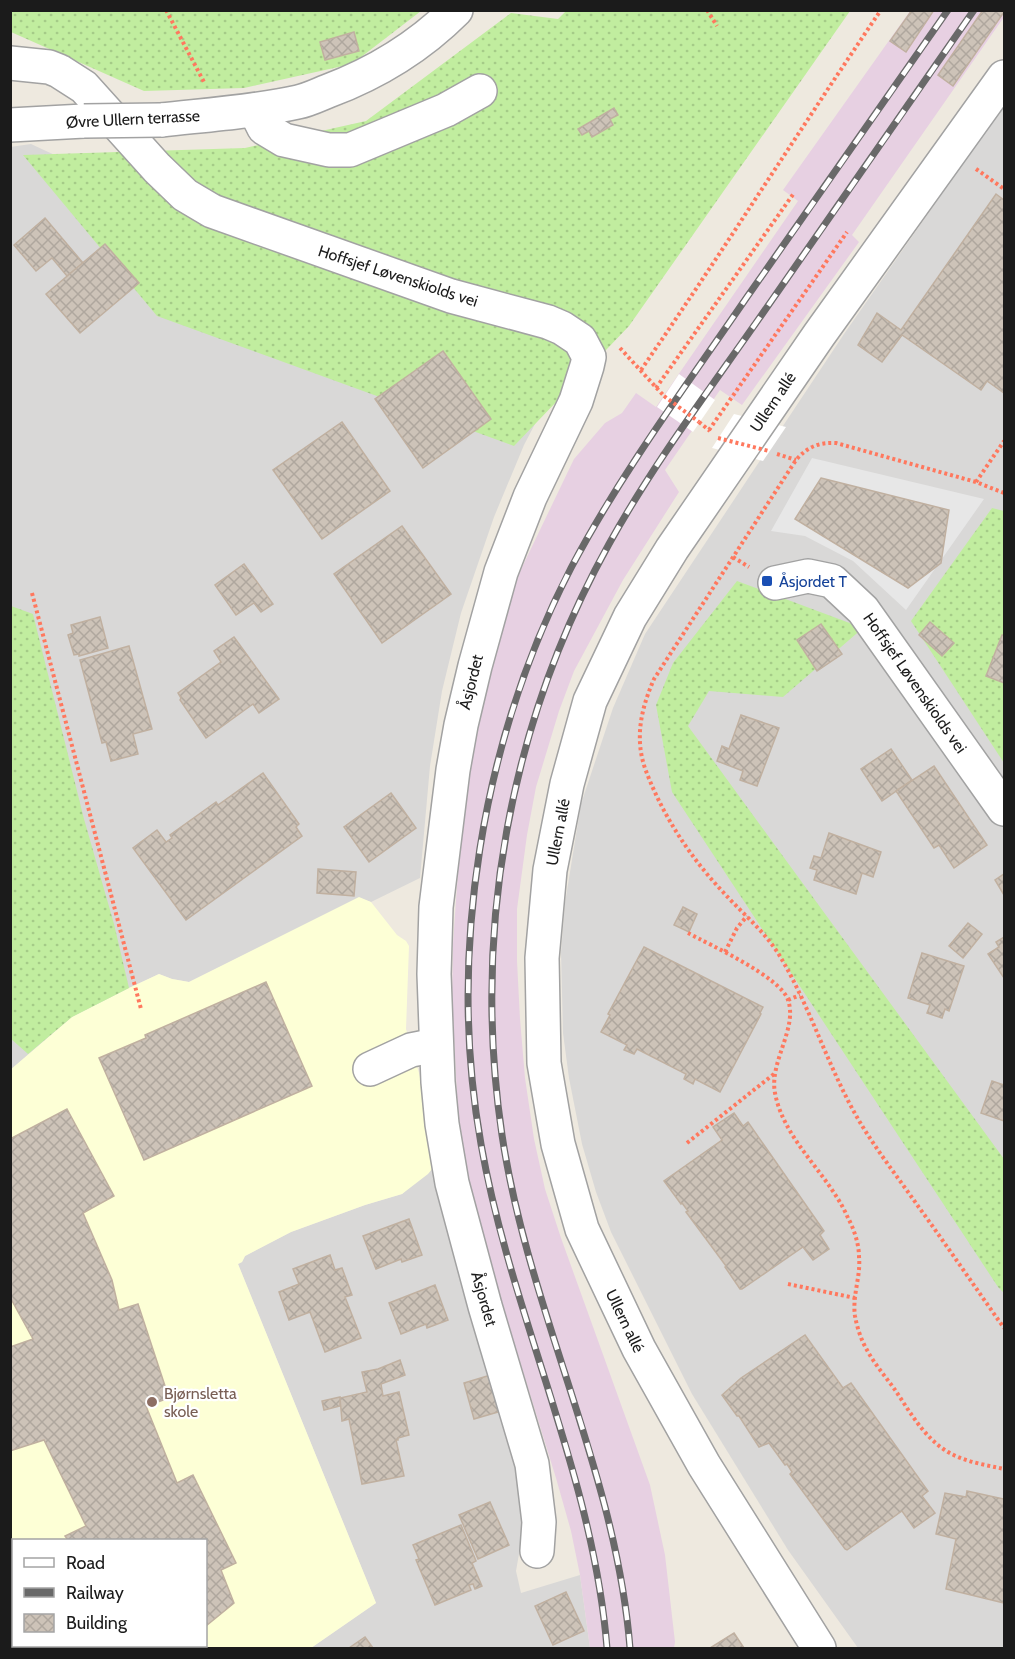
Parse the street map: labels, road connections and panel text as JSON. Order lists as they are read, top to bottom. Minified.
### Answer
{"streets":{"street":["Øvre Ullern terrasse","Hoffsjef Løvenskiolds vei","Ullern allé","Åsjordet"]},"crossings":[["Hoffsjef Løvenskiolds vei","Åsjordet"]],"places":{"transit":["Åsjordet T"],"other":["Bjørnsletta skole"]},"legend":["Road","Railway","Building"]}
